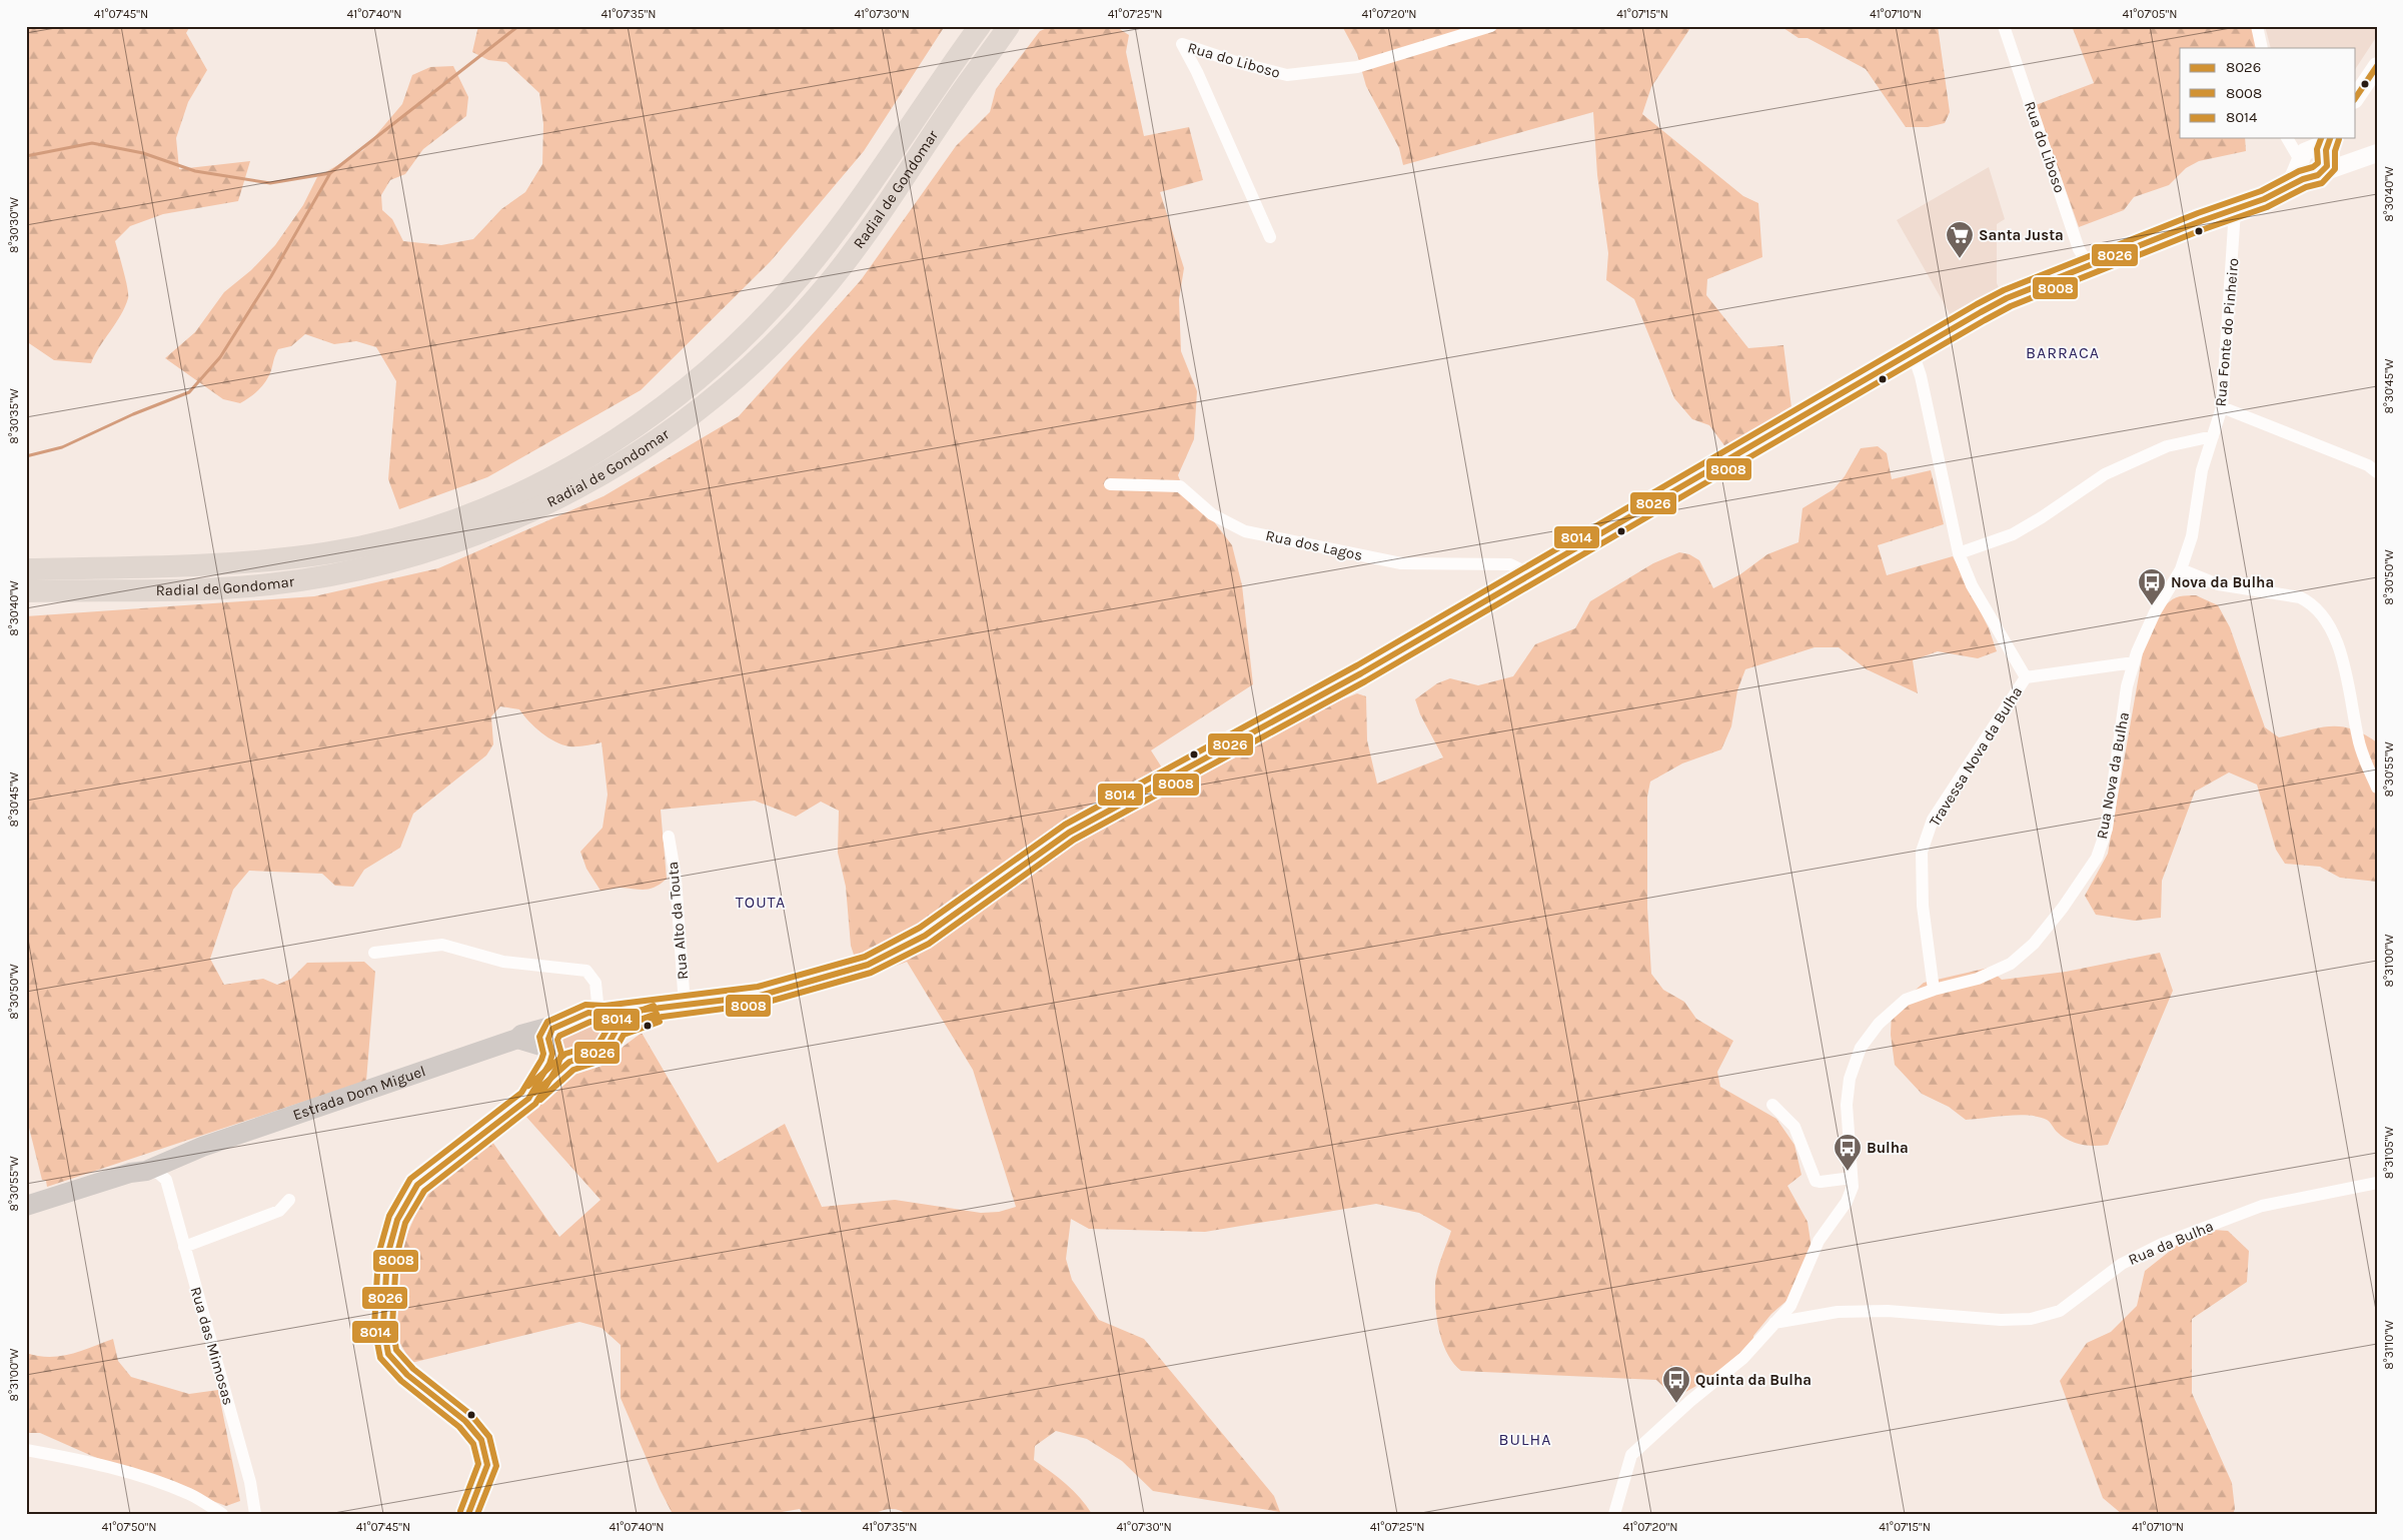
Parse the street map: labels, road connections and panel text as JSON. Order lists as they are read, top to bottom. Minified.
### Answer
{"streets":{"highway":["Radial de Gondomar"],"main road":["Estrada Dom Miguel"],"street":["Rua do Liboso","Rua Fonte do Pinheiro","Rua dos Lagos","Travessa Nova da Bulha","Rua Nova da Bulha","Rua Alto da Touta","Rua da Bulha","Rua das Mimosas"]},"crossings":[["Travessa Nova da Bulha","Rua Nova da Bulha"],["Rua Nova da Bulha","Rua da Bulha"]],"districts":["BARRACA","TOUTA","BULHA"],"places":{"supermarket":["Santa Justa"],"bus stop":["Nova da Bulha","Bulha","Quinta da Bulha"]},"lines":["transit line 8026","transit line 8014","transit line 8008"],"legend":["8026","8008","8014"],"coordinates":["41°07'45\"N","41°07'40\"N","41°07'35\"N","41°07'30\"N","41°07'25\"N","41°07'20\"N","41°07'15\"N","41°07'10\"N","41°07'05\"N","8°30'40\"W","8°30'30\"W","8°30'45\"W","8°30'35\"W","8°30'50\"W","8°30'55\"W","8°31'00\"W","8°31'05\"W","8°31'10\"W","41°07'50\"N"]}
